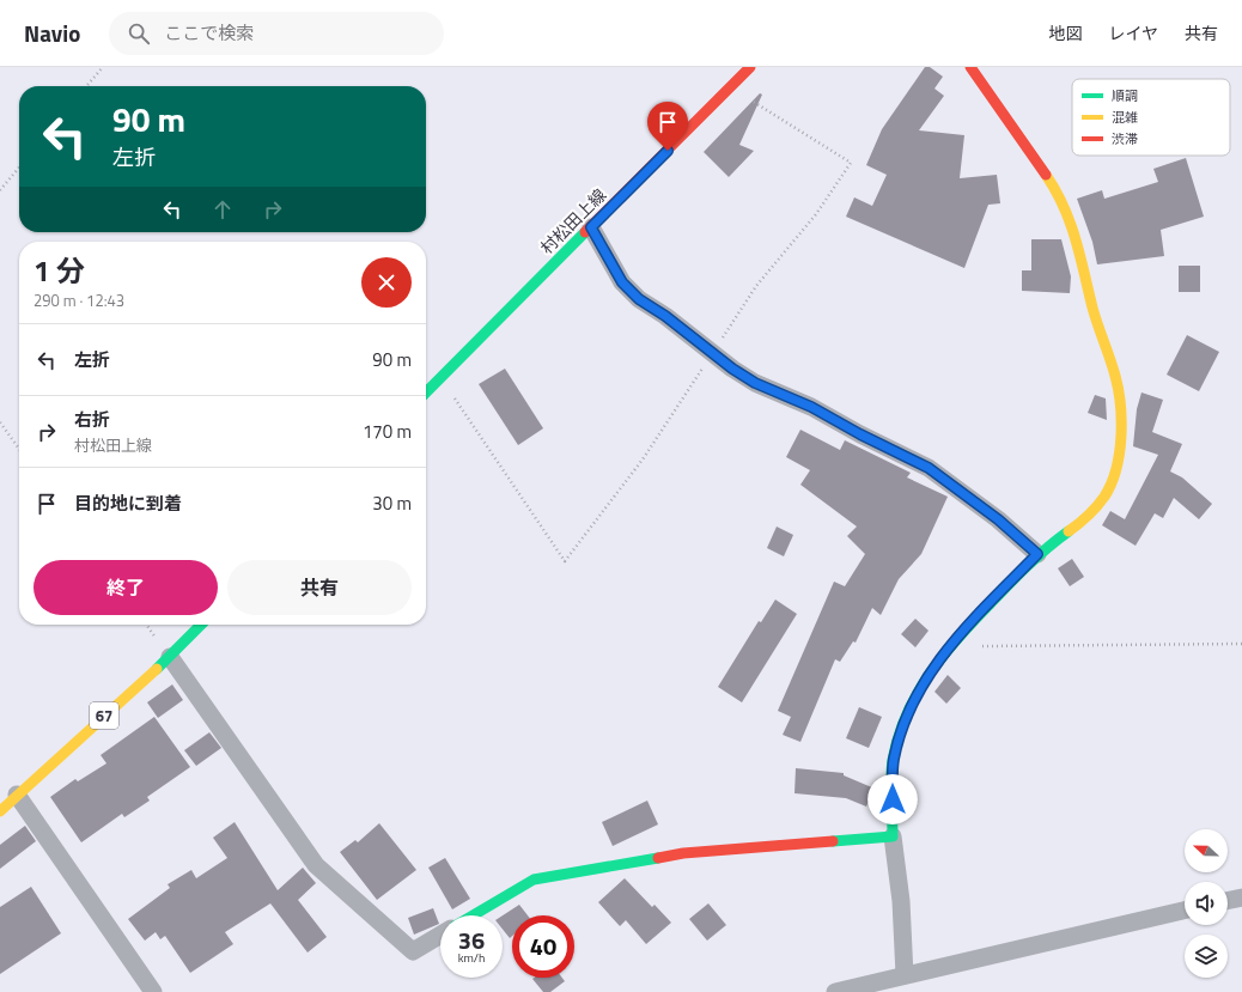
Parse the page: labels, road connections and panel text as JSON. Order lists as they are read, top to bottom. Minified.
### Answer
{"streets":{"street":["村松田上線","67"]},"legend":["順調","混雑","渋滞"],"north":"left","page":{"header":"Navio","search":"ここで検索","nav":["地図","レイヤ","共有"],"turn":["90 m","左折"],"heading":["1 分","290 m · 12:43"],"list":[{"name":"左折","value":"90 m"},{"name":"右折","note":"村松田上線","value":"170 m"},{"name":"目的地に到着","value":"30 m"}],"buttons":["終了","共有"],"speed":"36 km/h","limit":"40"}}
